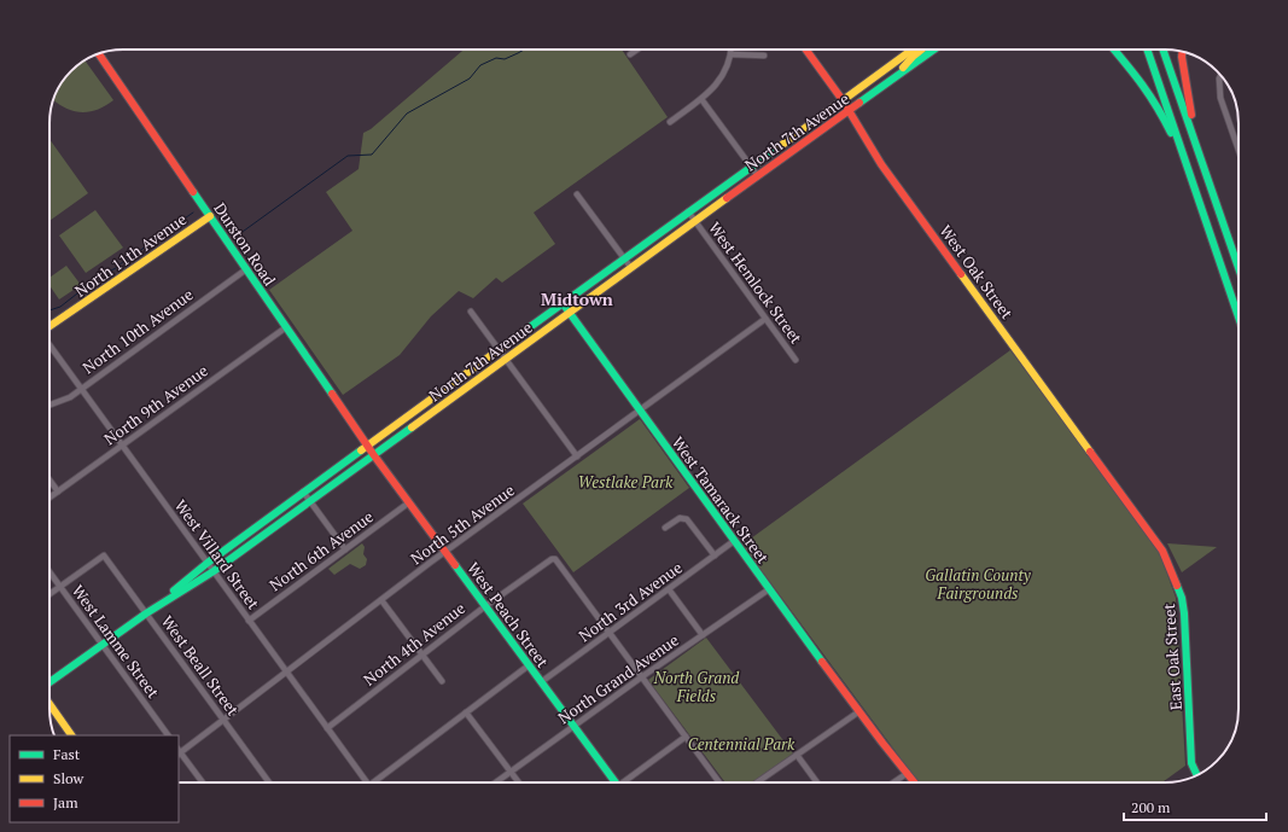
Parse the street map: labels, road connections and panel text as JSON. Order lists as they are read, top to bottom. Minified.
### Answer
{"streets":{"main road":["North 7th Avenue","Durston Road","North 11th Avenue","West Oak Street","West Tamarack Street","West Peach Street","East Oak Street"],"street":["West Hemlock Street","North 10th Avenue","North 9th Avenue","North 5th Avenue","North 6th Avenue","West Villard Street","North 3rd Avenue","West Lamme Street","North 4th Avenue","West Beall Street","North Grand Avenue"]},"crossings":[["North 7th Avenue","Durston Road"],["North 7th Avenue","West Oak Street"],["North 7th Avenue","West Hemlock Street"],["North 7th Avenue","West Tamarack Street"],["North 7th Avenue","West Villard Street"],["North 7th Avenue","West Peach Street"],["North 7th Avenue","West Lamme Street"],["North 7th Avenue","West Beall Street"],["Durston Road","North 11th Avenue"],["Durston Road","North 10th Avenue"],["Durston Road","North 9th Avenue"],["Durston Road","West Peach Street"],["West Oak Street","East Oak Street"],["West Hemlock Street","North 5th Avenue"],["North 10th Avenue","West Villard Street"],["North 9th Avenue","West Villard Street"],["West Tamarack Street","North 5th Avenue"],["West Tamarack Street","North 3rd Avenue"],["West Tamarack Street","North Grand Avenue"],["North 5th Avenue","West Villard Street"],["North 5th Avenue","West Peach Street"],["North 5th Avenue","West Beall Street"],["North 6th Avenue","West Villard Street"],["North 6th Avenue","West Peach Street"],["West Villard Street","North 4th Avenue"],["North 3rd Avenue","West Peach Street"],["North 3rd Avenue","North 4th Avenue"],["West Peach Street","North 4th Avenue"],["West Peach Street","North Grand Avenue"],["West Lamme Street","West Beall Street"]],"districts":["Midtown"],"parks":["Westlake Park","Gallatin County Fairgrounds","North Grand Fields","Centennial Park"],"legend":["Fast","Slow","Jam"],"scale_bar":"200 m"}
